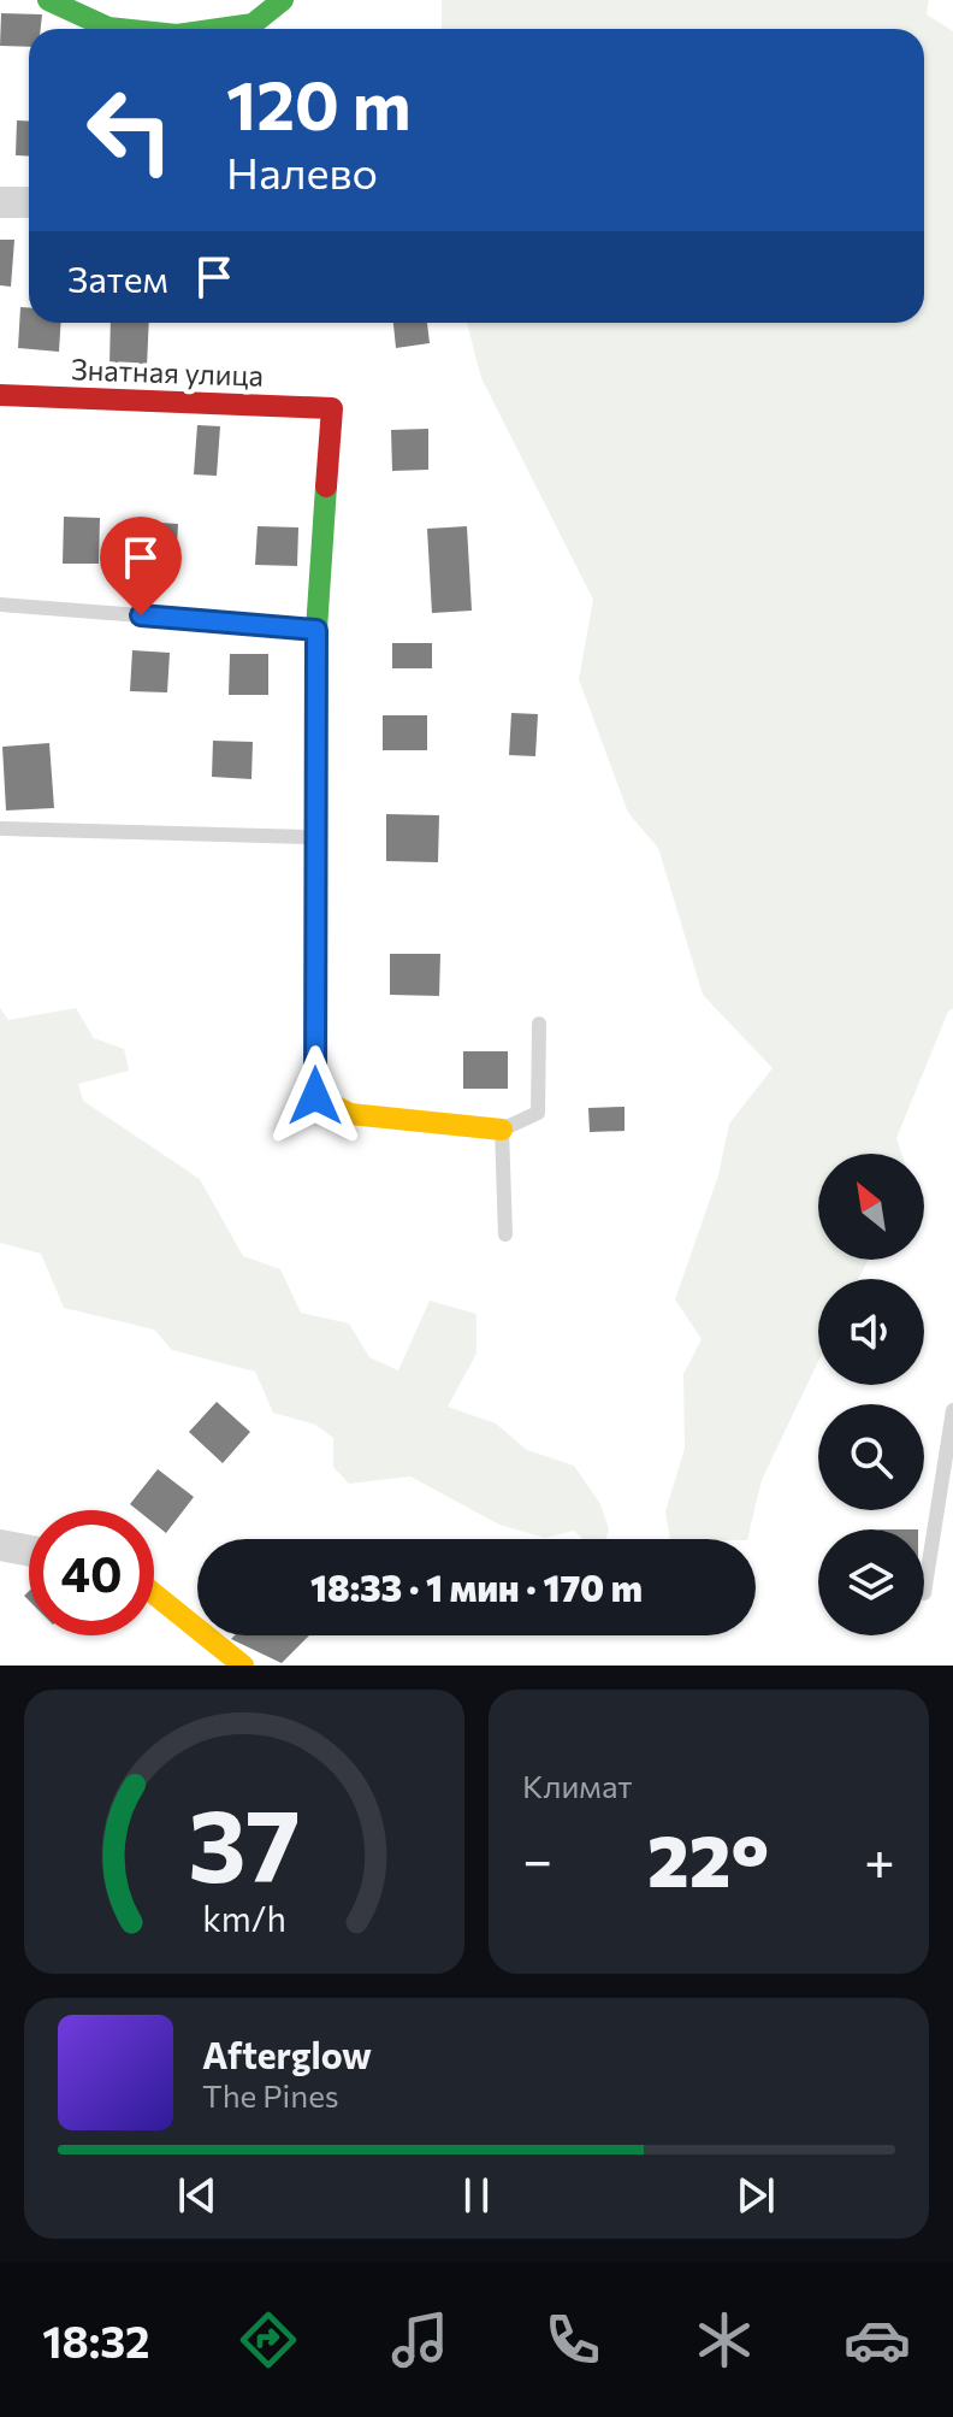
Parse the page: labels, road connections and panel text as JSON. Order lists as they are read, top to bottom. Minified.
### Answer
{"streets":{"street":["Знатная улица"]},"north":"top left","page":{"turn":["120 m","Налево"],"then":"Затем","limit":"40","trip":"18:33 · 1 мин · 170 m","tile":"Климат","heat":["−","22°","+"],"song":["Afterglow","The Pines"],"tabs":"18:32","gauge":["37","km/h"]}}
